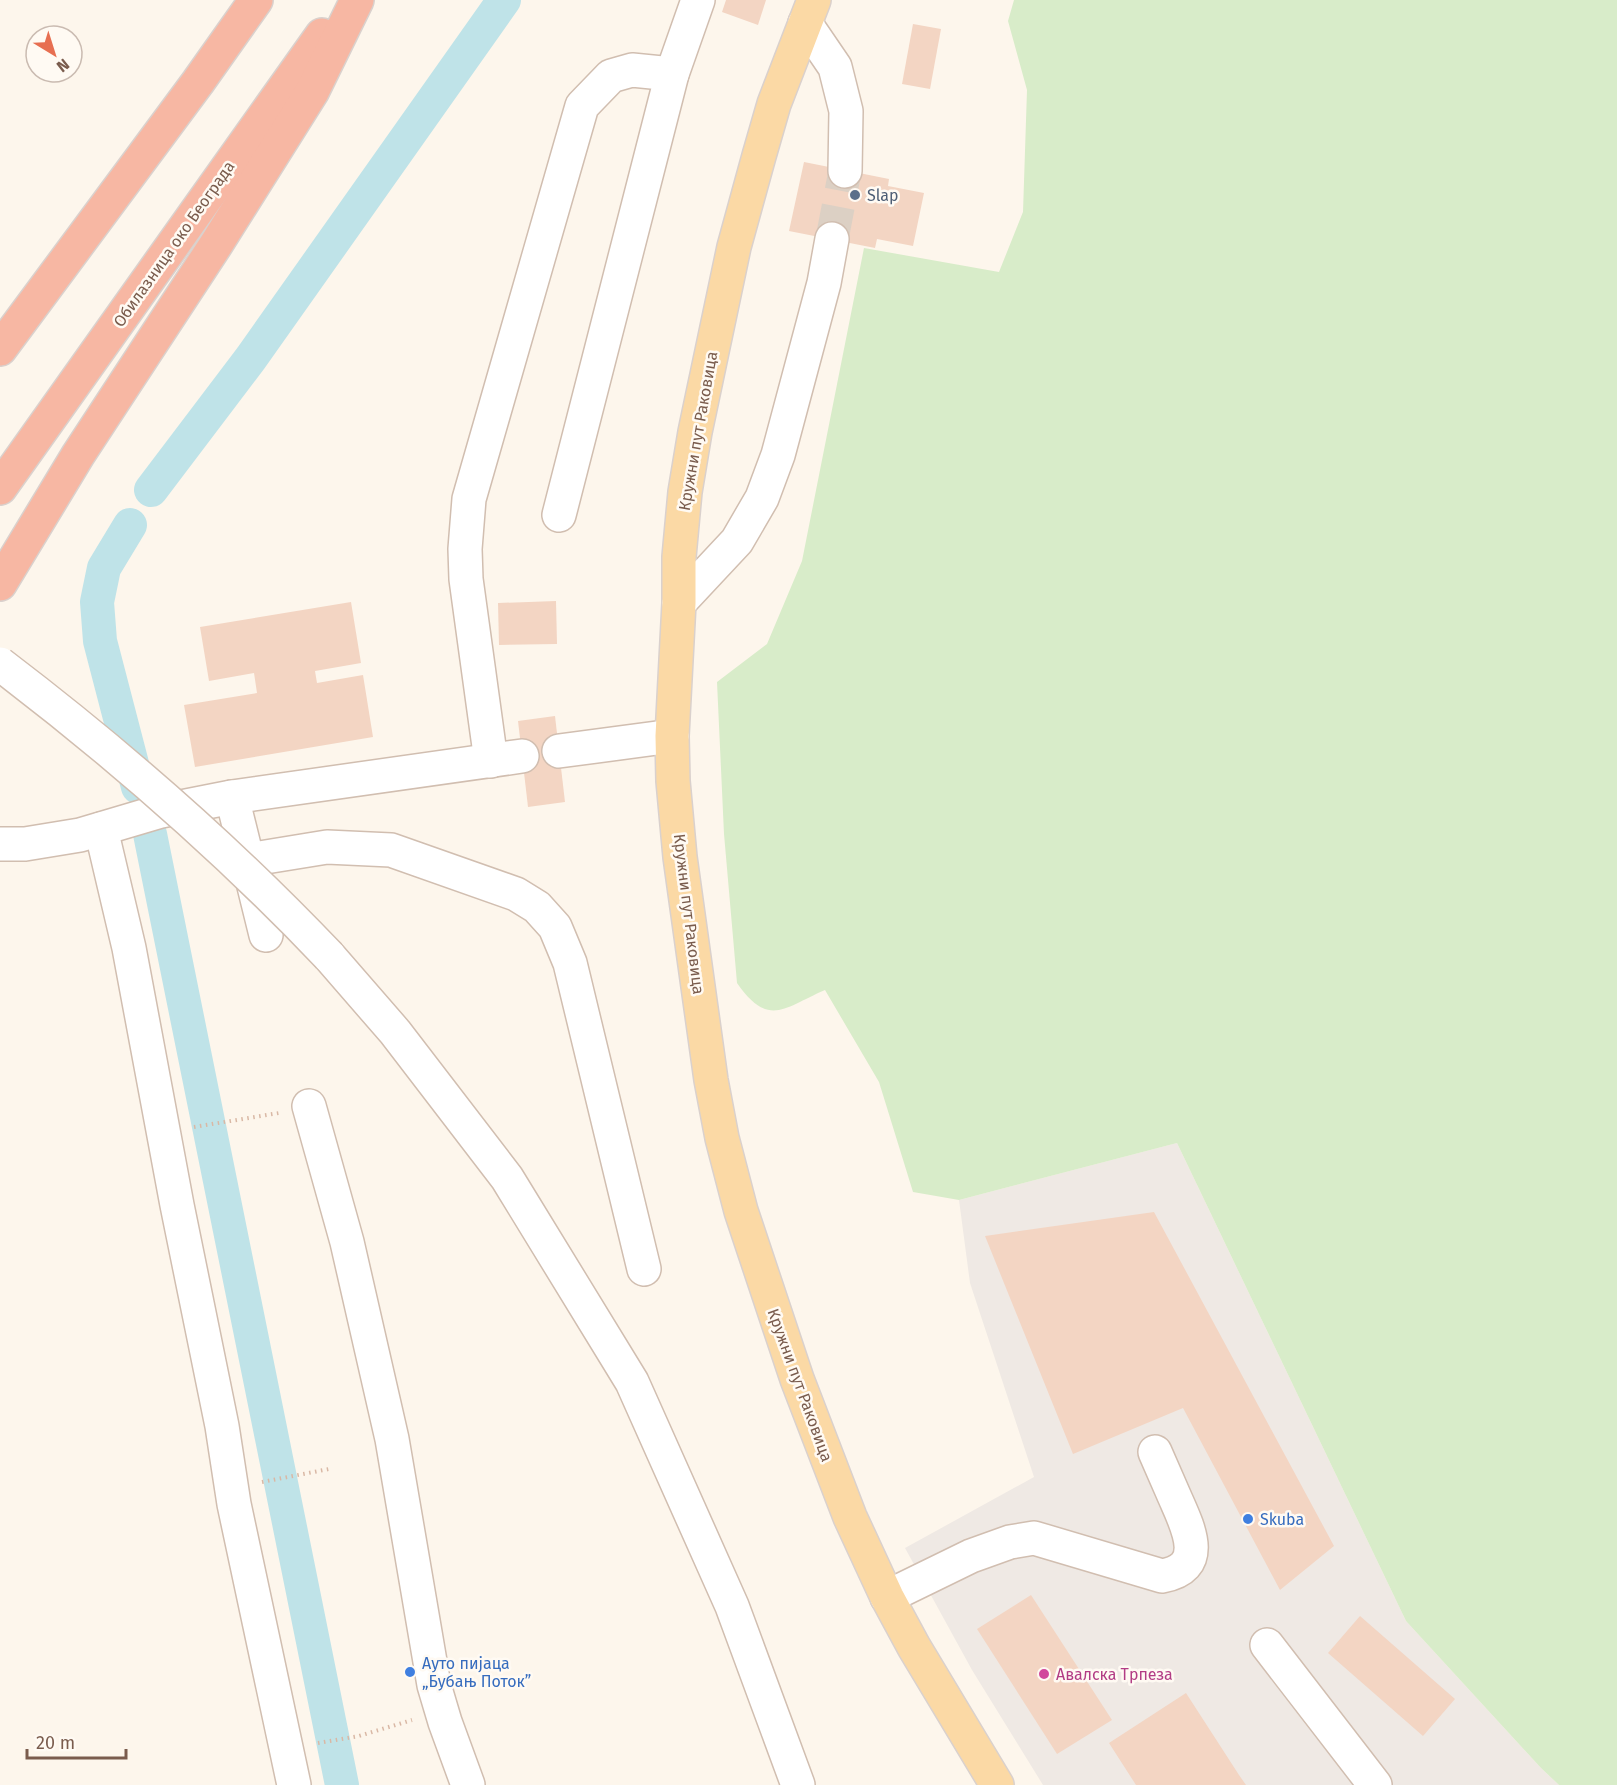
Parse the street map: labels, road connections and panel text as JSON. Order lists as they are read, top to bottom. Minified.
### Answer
{"streets":{"highway":["Обилазница око Београда"],"main road":["Кружни пут Раковица"]},"places":["Slap","Skuba","Ауто пијаца „Бубањ Поток”","Авалска Трпеза"],"scale_bar":"20 m","north":"bottom right"}
